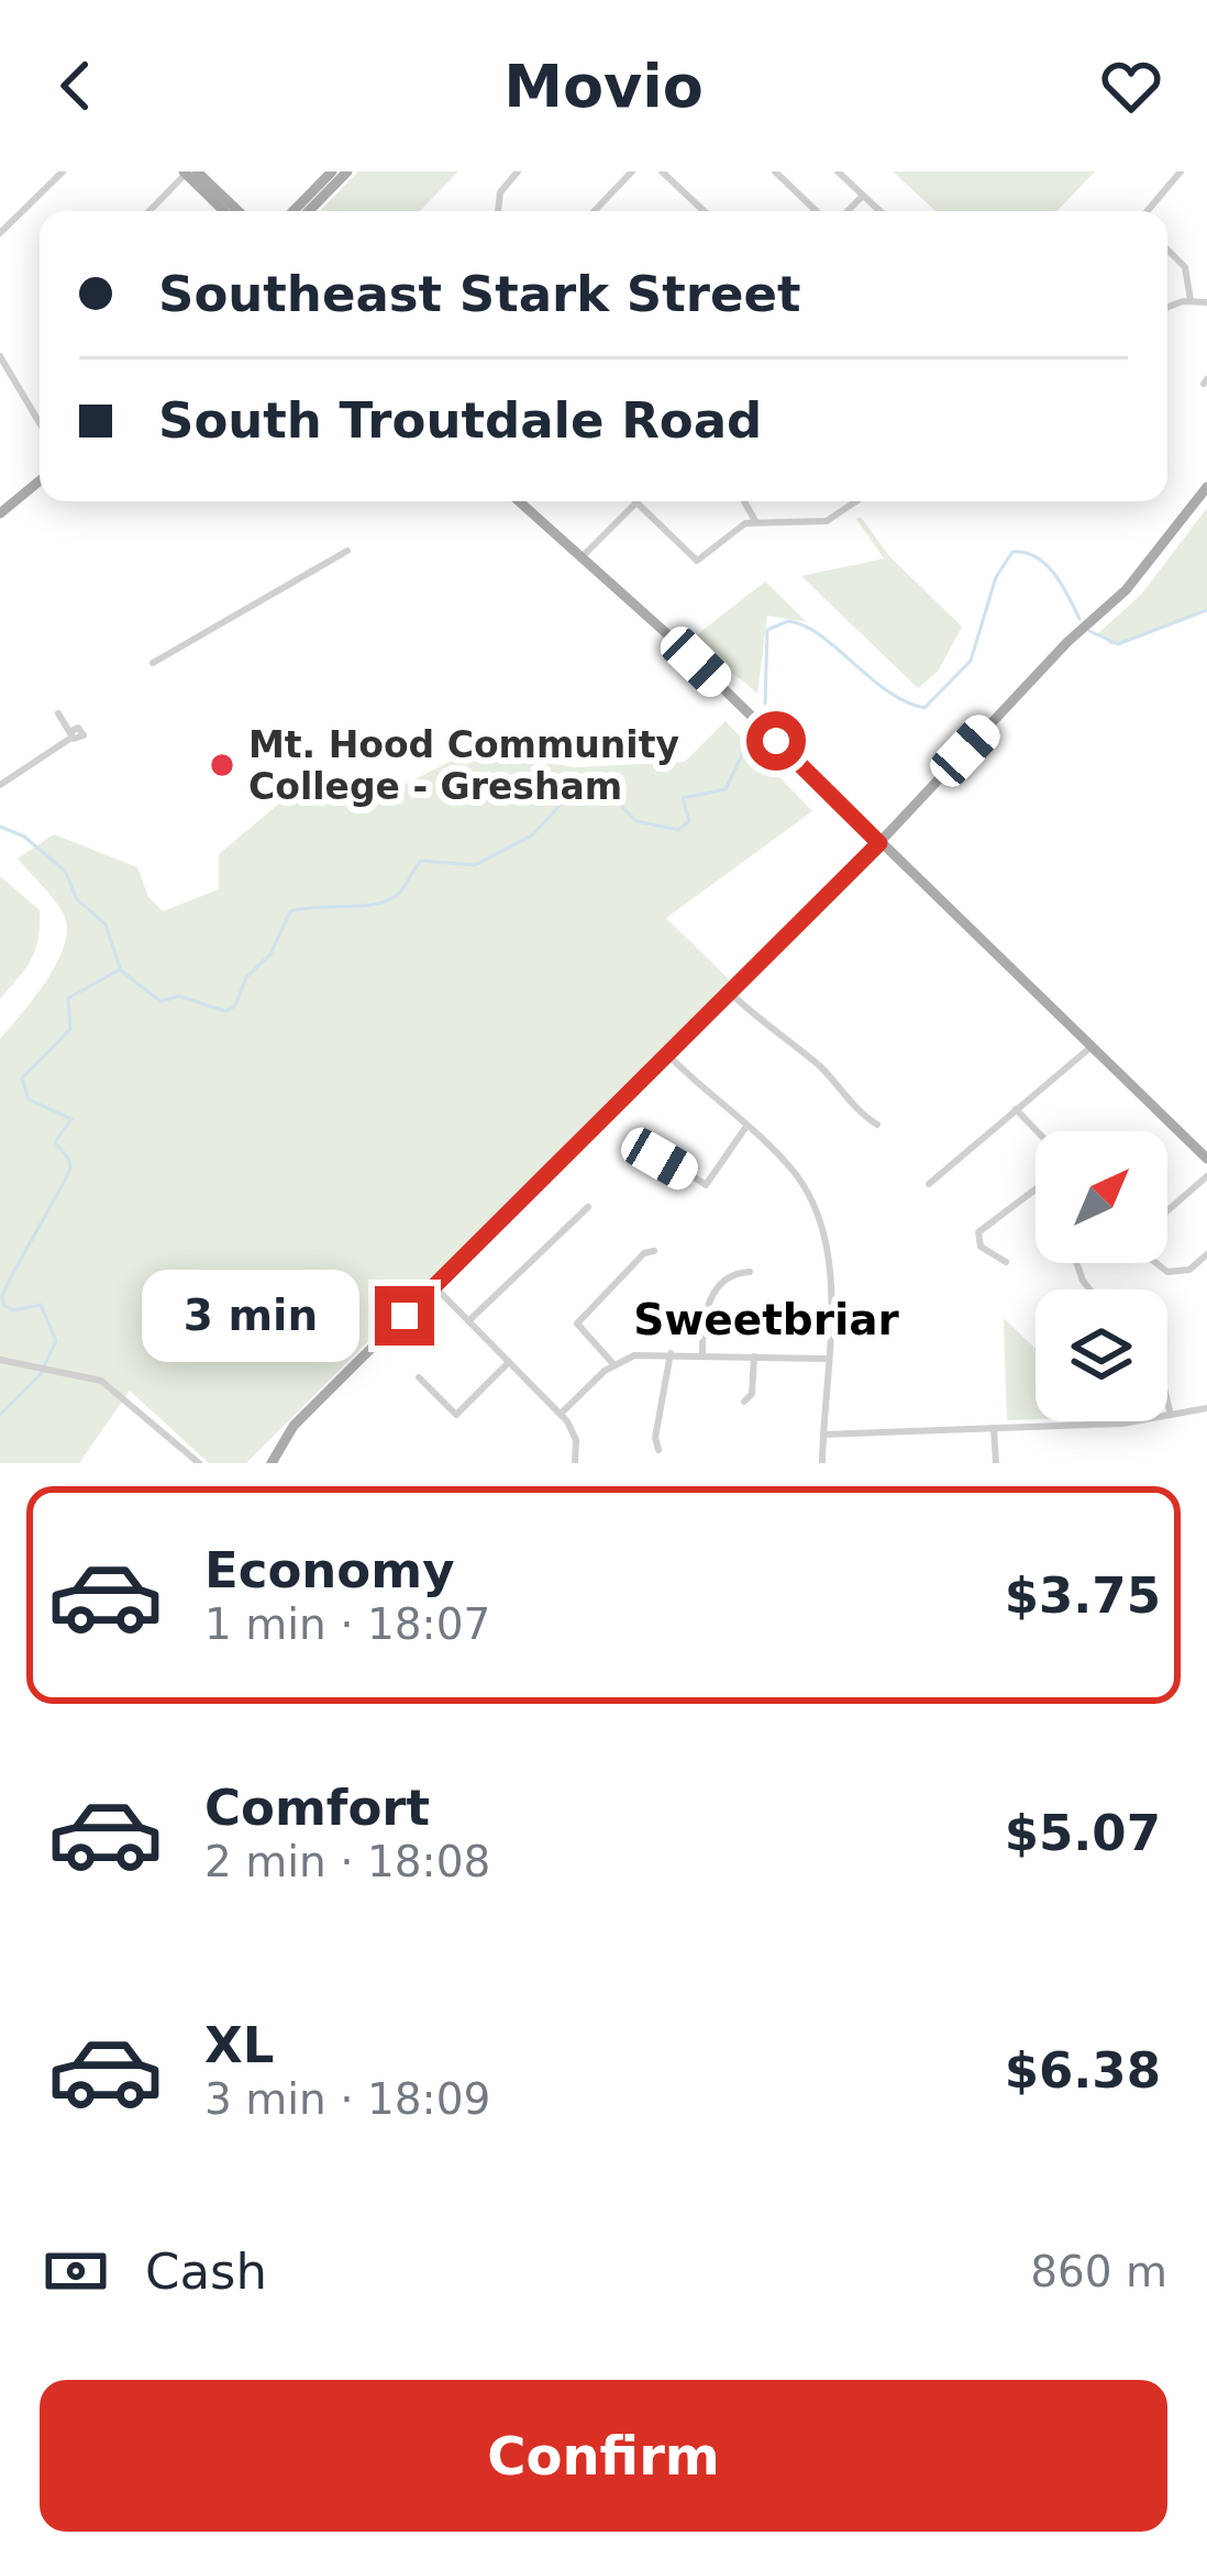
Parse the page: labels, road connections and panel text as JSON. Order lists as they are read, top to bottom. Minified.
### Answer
{"districts":["Sweetbriar"],"places":["Mt. Hood Community College - Gresham"],"north":"top right","page":{"header":"Movio","banner":["Southeast Stark Street","South Troutdale Road"],"bubble":"3 min","list":[{"name":"Economy","note":"1 min · 18:07","value":"$3.75"},{"name":"Comfort","note":"2 min · 18:08","value":"$5.07"},{"name":"XL","note":"3 min · 18:09","value":"$6.38"}],"pay":["Cash","860 m"],"buttons":"Confirm"}}
